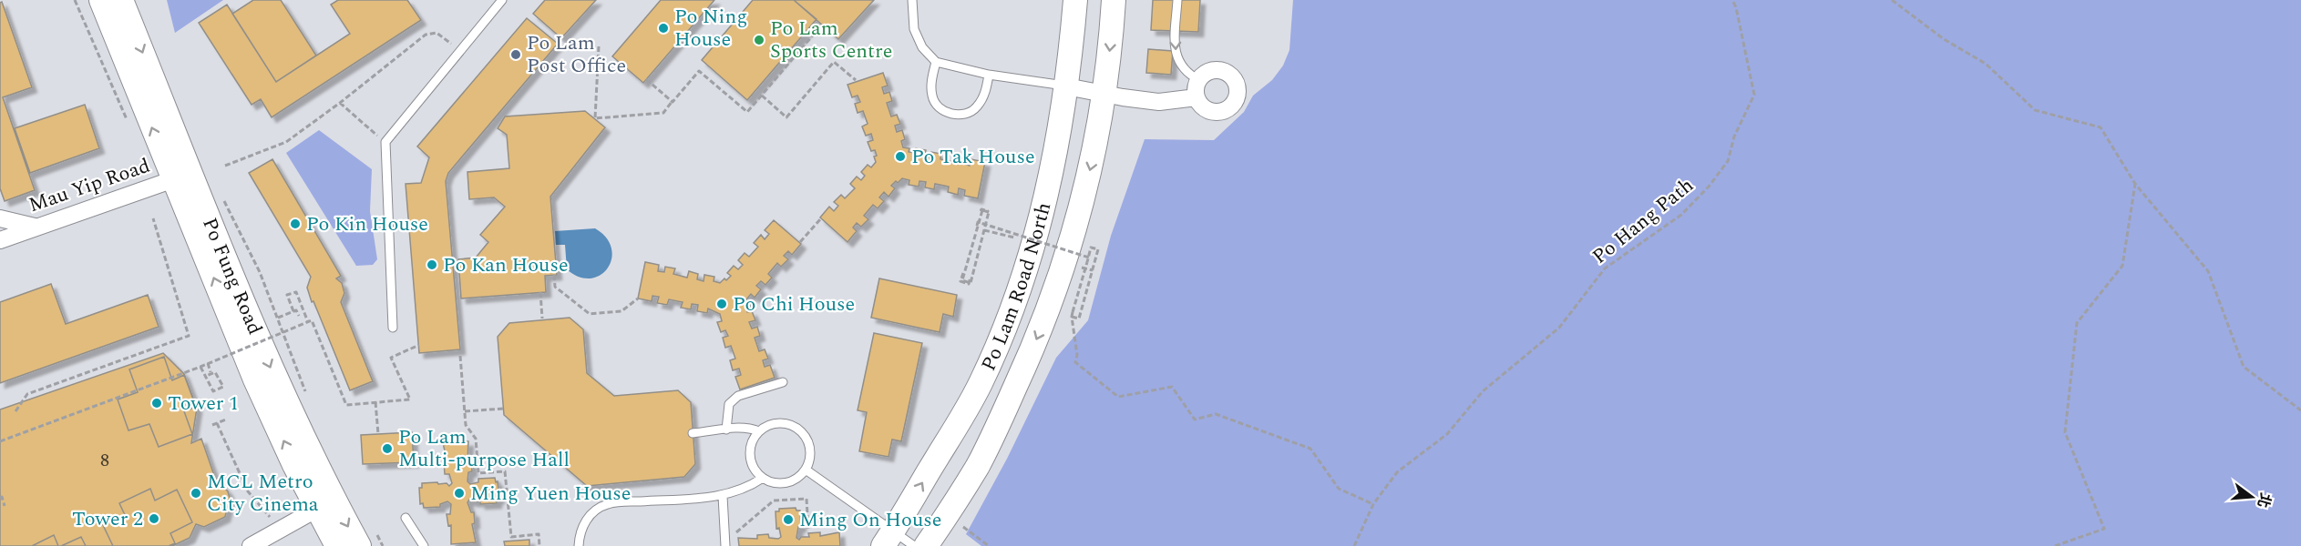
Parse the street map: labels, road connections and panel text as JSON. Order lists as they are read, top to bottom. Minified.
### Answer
{"streets":{"main road":["Po Fung Road","Po Lam Road North"],"street":["Mau Yip Road"],"path":["Po Hang Path"]},"crossings":[["Mau Yip Road","Po Fung Road"]],"places":["Po Ning House","Po Lam Sports Centre","Po Lam Post Office","Po Tak House","Po Kin House","Po Kan House","Po Chi House","Tower 1","Po Lam Multi-purpose Hall","MCL Metro City Cinema","Ming Yuen House","Tower 2","Ming On House"],"house_numbers":["8"],"north":"right"}
